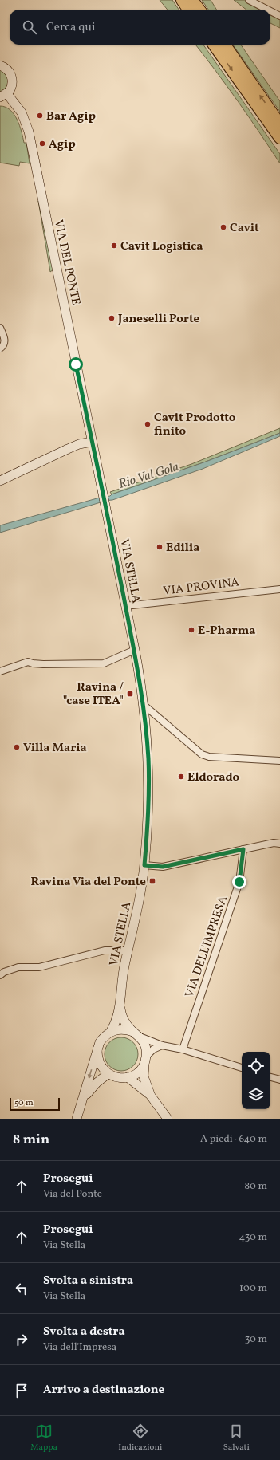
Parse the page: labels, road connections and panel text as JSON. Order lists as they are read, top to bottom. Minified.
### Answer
{"streets":{"street":["VIA DEL PONTE","VIA STELLA","VIA PROVINA","VIA DELL'IMPRESA"]},"crossings":[["VIA DEL PONTE","VIA STELLA"],["VIA STELLA","VIA PROVINA"]],"water":["Rio Val Gola"],"places":{"other":["Bar Agip","Agip","Cavit","Cavit Logistica","Janeselli Porte","Cavit Prodotto finito","Edilia","E-Pharma","Villa Maria","Eldorado"],"transit":["Ravina / \"case ITEA\"","Ravina Via del Ponte"]},"scale_bar":"50 m","page":{"search":"Cerca qui","scale":"50 m","heading":["8 min","A piedi · 640 m"],"list":[["Prosegui","Via del Ponte","80 m"],["Prosegui","Via Stella","430 m"],["Svolta a sinistra","Via Stella","100 m"],["Svolta a destra","Via dell'Impresa","30 m"],"Arrivo a destinazione"],"nav":["Mappa","Indicazioni","Salvati"]}}
